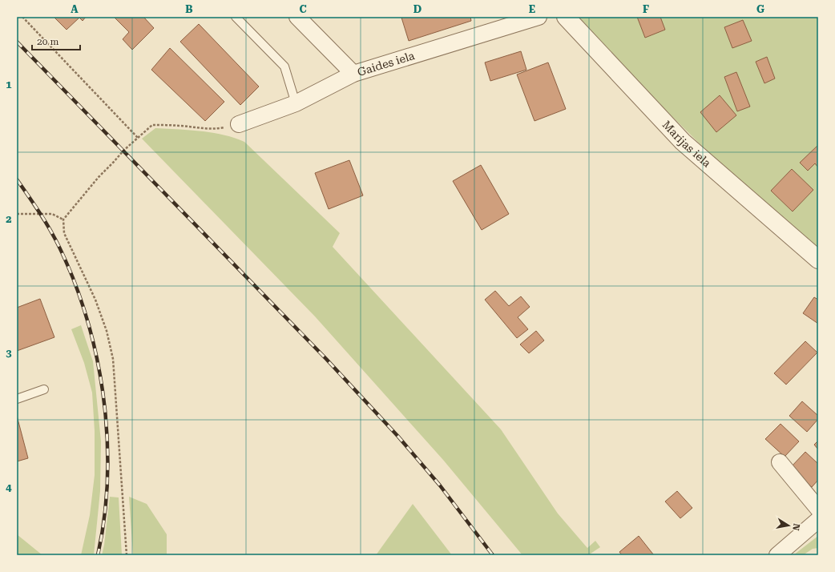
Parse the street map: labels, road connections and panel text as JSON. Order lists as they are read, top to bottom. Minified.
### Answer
{"streets":{"street":["Gaides iela","Marijas iela"]},"scale_bar":"20 m","north":"right","grid":{"columns":["A","B","C","D","E","F","G"],"rows":["1","2","3","4"]}}
